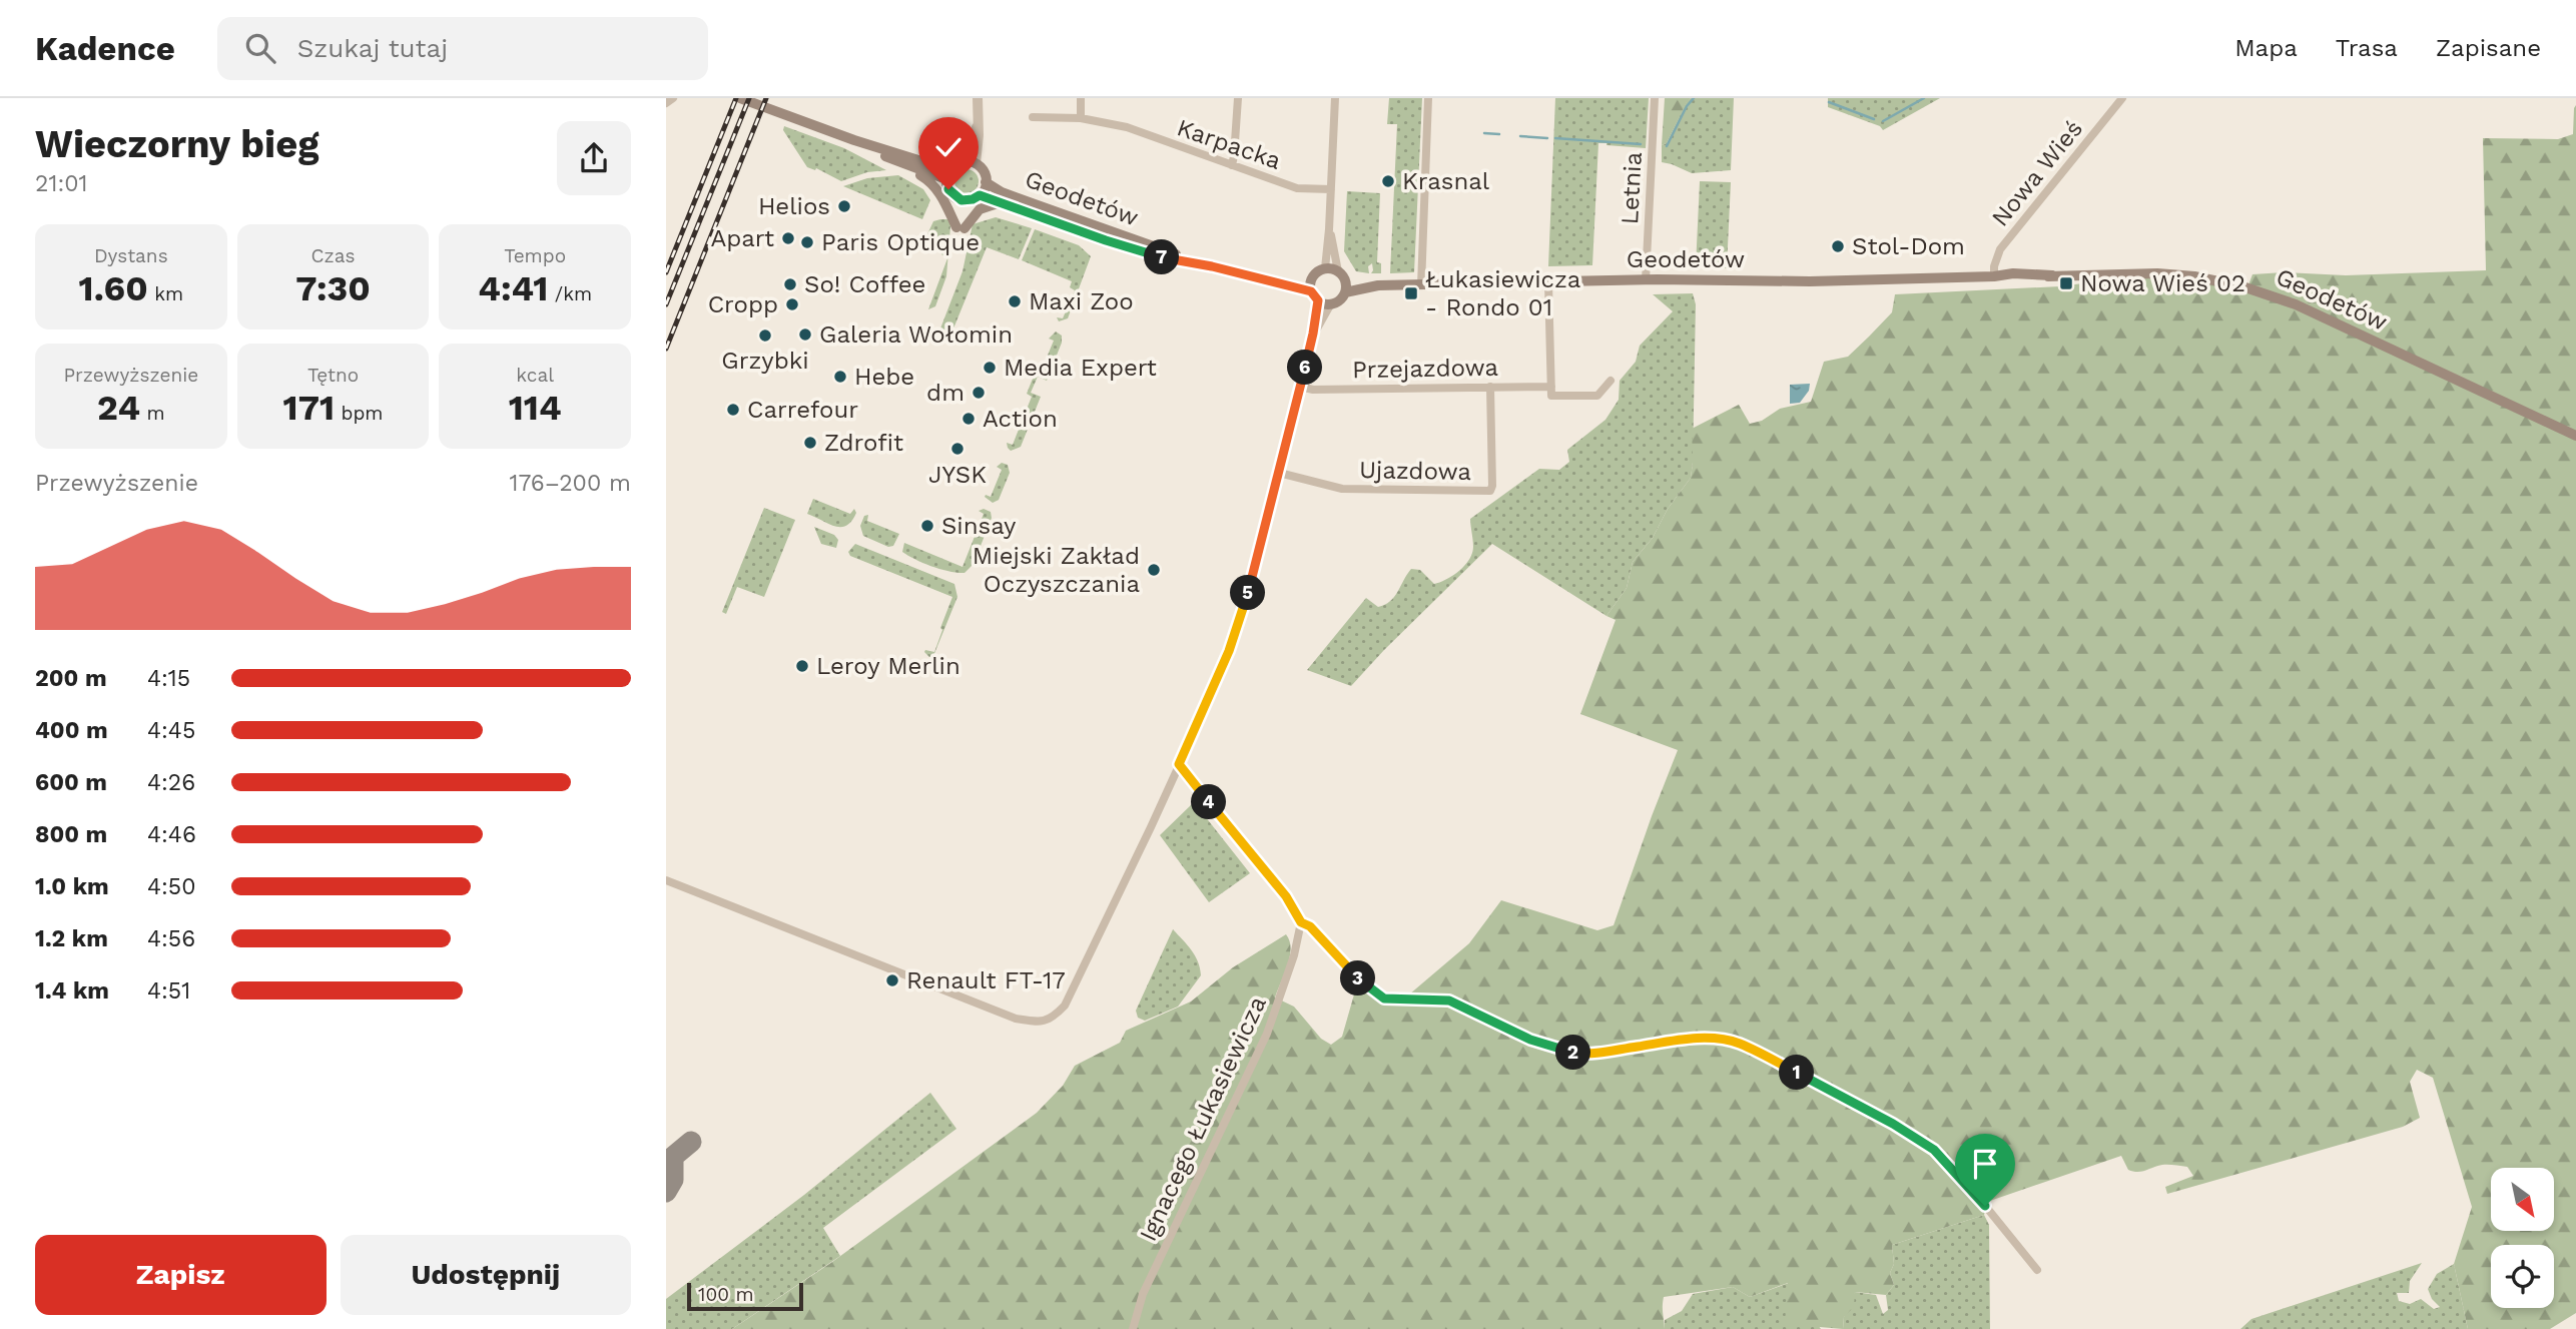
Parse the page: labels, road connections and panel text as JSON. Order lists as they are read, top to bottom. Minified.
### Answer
{"streets":{"main road":["Geodetów"],"street":["Karpacka","Nowa Wieś","Letnia","Przejazdowa","Ujazdowa","Ignacego Łukasiewicza"]},"crossings":[["Nowa Wieś","Geodetów"],["Letnia","Geodetów"],["Przejazdowa","Ujazdowa"]],"places":{"other":["Krasnal","Helios","Apart","Paris Optique","Stol-Dom","So! Coffee","Maxi Zoo","Cropp","Galeria Wołomin","Grzybki","Media Expert","Hebe","dm","Carrefour","Action","Zdrofit","JYSK","Sinsay","Miejski Zakład Oczyszczania","Leroy Merlin","Renault FT-17"],"transit":["Nowa Wieś 02","Łukasiewicza - Rondo 01"]},"scale_bar":"100 m","north":"bottom right","page":{"header":"Kadence","search":"Szukaj tutaj","nav":["Mapa","Trasa","Zapisane"],"heading":["Wieczorny bieg","21:01"],"stats":[["Dystans","1.60 km"],["Czas","7:30"],["Tempo","4:41 /km"],["Przewyższenie","24 m"],["Tętno","171 bpm"],["kcal","114"]],"pins":["7","6","5","4","3","2","1"],"chart":["Przewyższenie","176–200 m"],"list":[{"name":"200 m","note":"4:15"},{"name":"400 m","note":"4:45"},{"name":"600 m","note":"4:26"},{"name":"800 m","note":"4:46"},{"name":"1.0 km","note":"4:50"},{"name":"1.2 km","note":"4:56"},{"name":"1.4 km","note":"4:51"}],"buttons":["Zapisz","Udostępnij"],"scale":"100 m"}}
